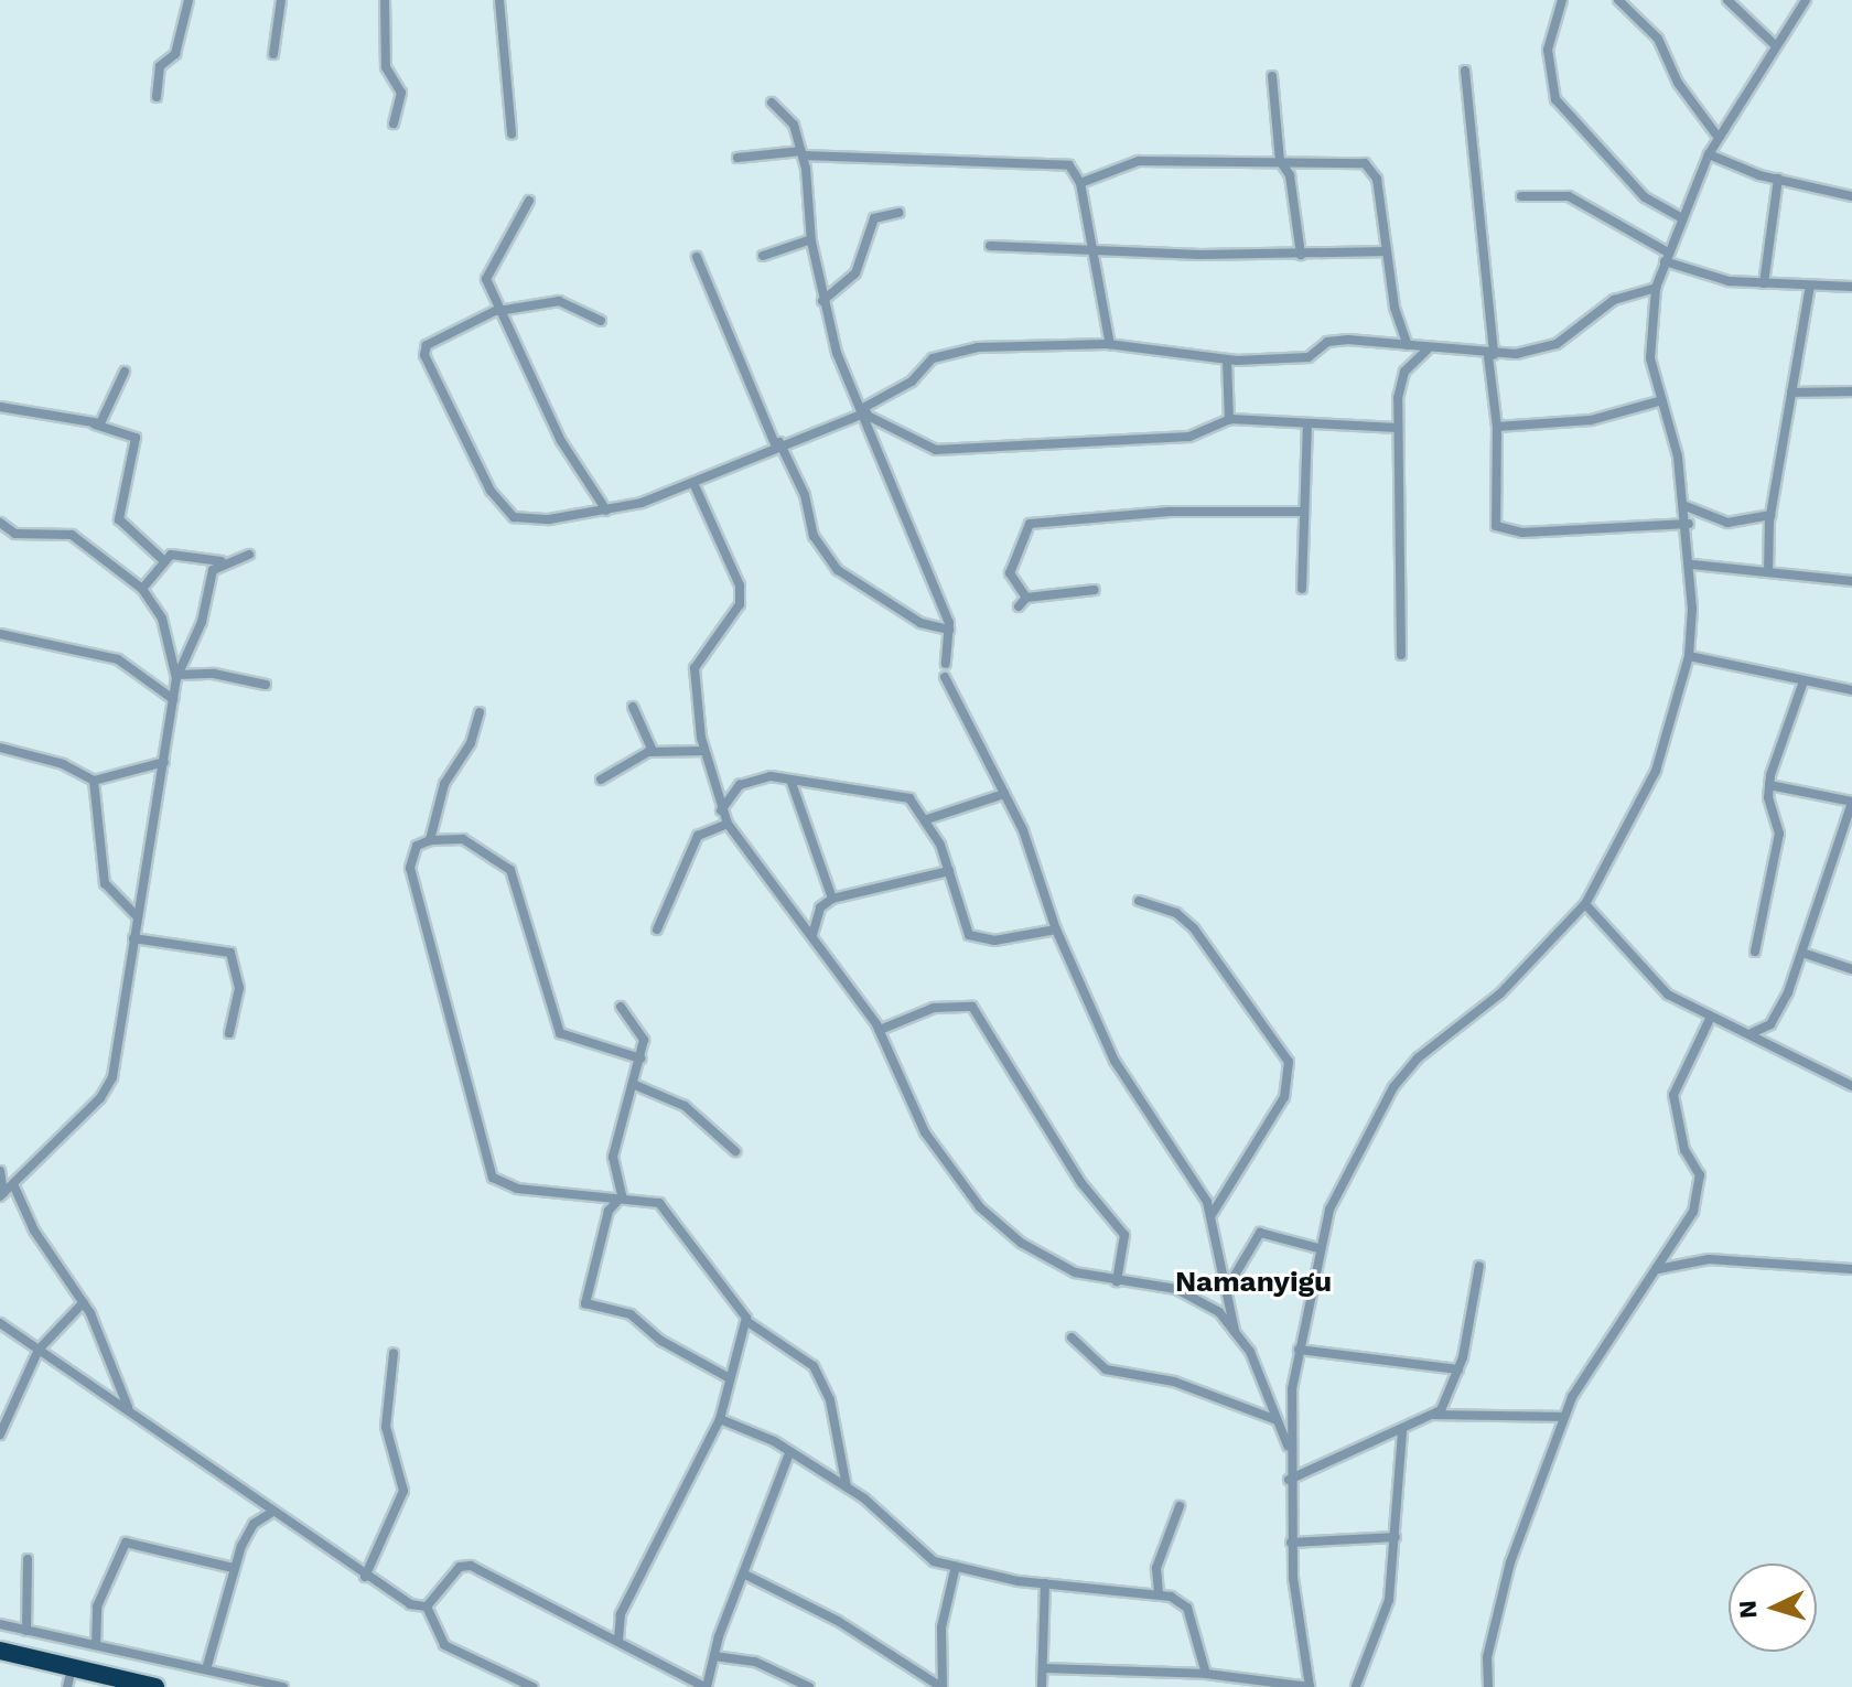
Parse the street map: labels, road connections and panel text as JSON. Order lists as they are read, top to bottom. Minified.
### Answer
{"districts":["Namanyigu"],"north":"left"}
